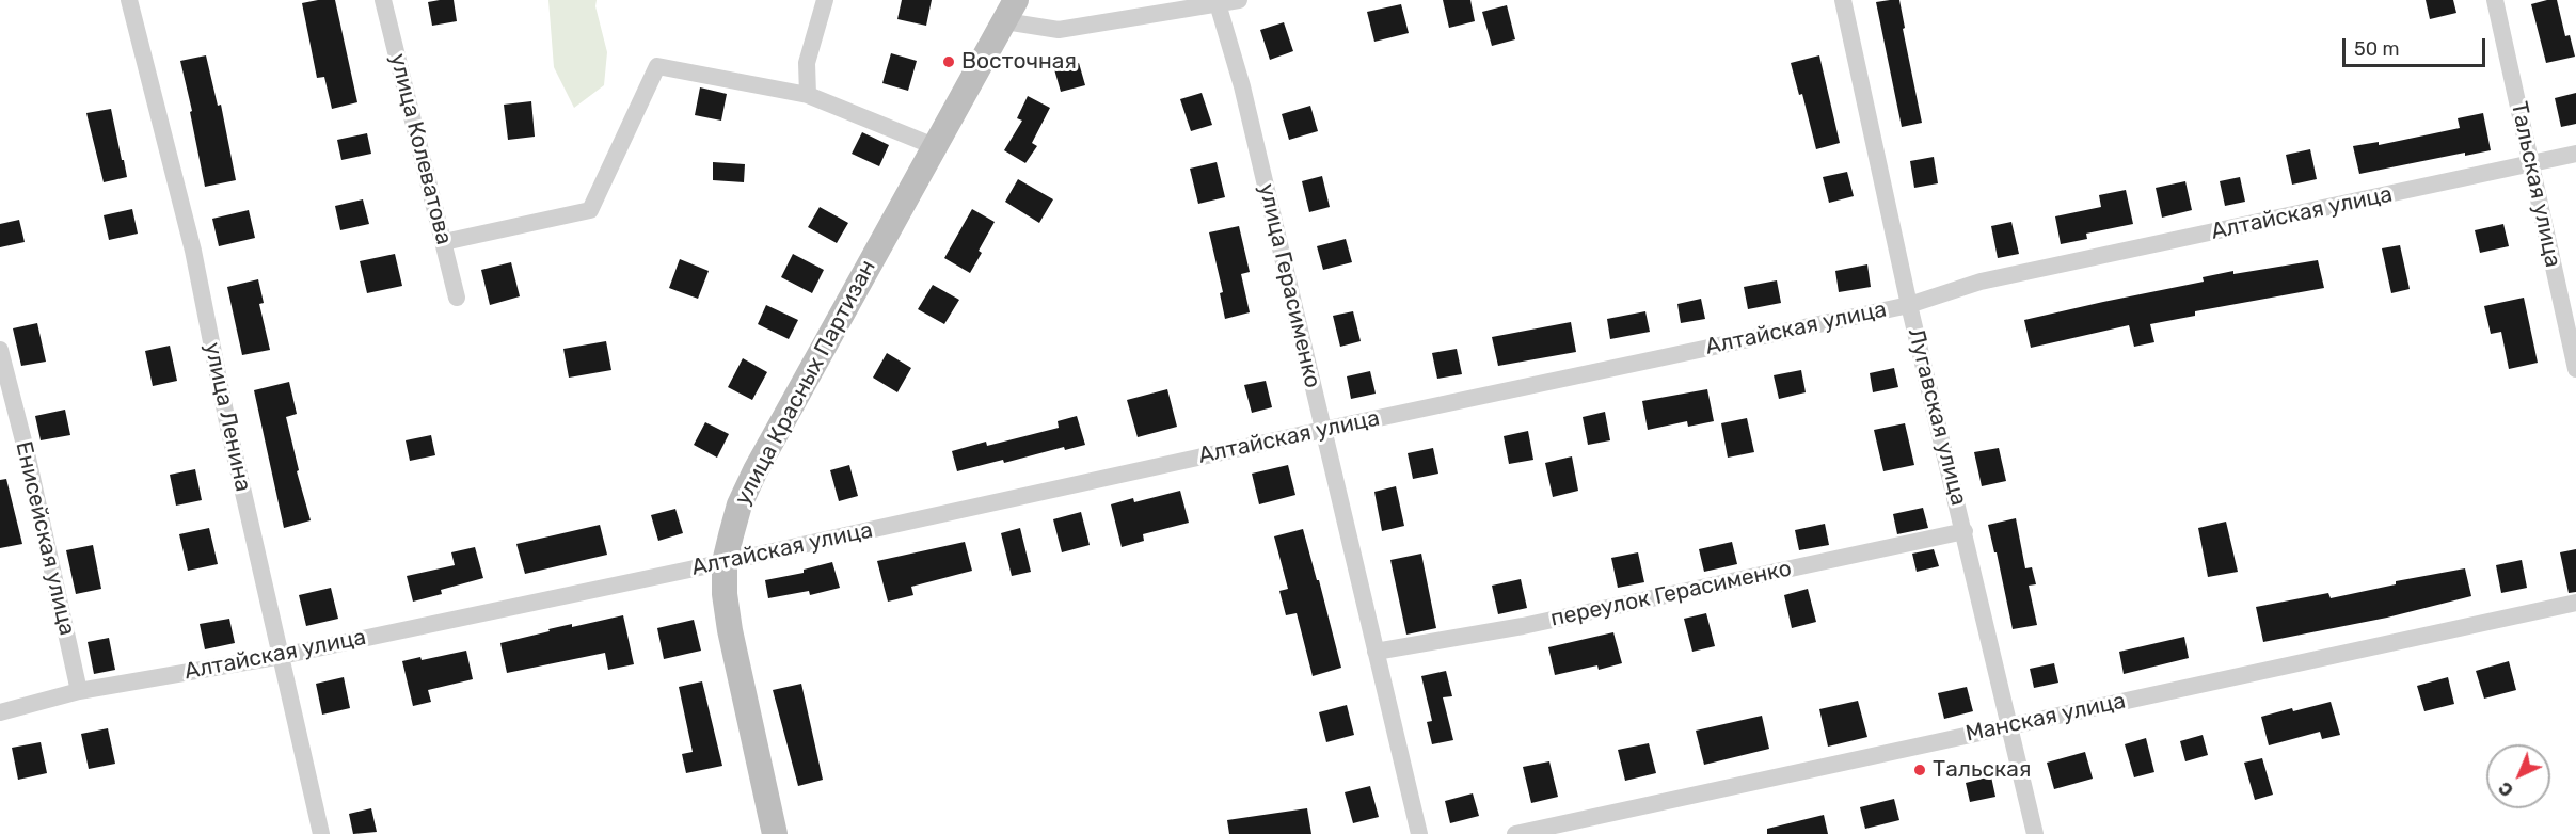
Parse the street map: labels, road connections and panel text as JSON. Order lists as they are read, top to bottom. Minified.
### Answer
{"streets":{"main road":["улица Красных Партизан"],"street":["улица Колеватова","Тальская улица","Алтайская улица","улица Герасименко","улица Ленина","Лугавская улица","Енисейская улица","переулок Герасименко","Манская улица"]},"crossings":[["Тальская улица","Алтайская улица"],["Алтайская улица","улица Герасименко"],["Алтайская улица","улица Красных Партизан"],["Алтайская улица","улица Ленина"],["Алтайская улица","Лугавская улица"],["Алтайская улица","Енисейская улица"],["улица Герасименко","переулок Герасименко"],["Лугавская улица","переулок Герасименко"],["Лугавская улица","Манская улица"]],"places":["Восточная","Тальская"],"scale_bar":"50 m","north":"bottom left"}
